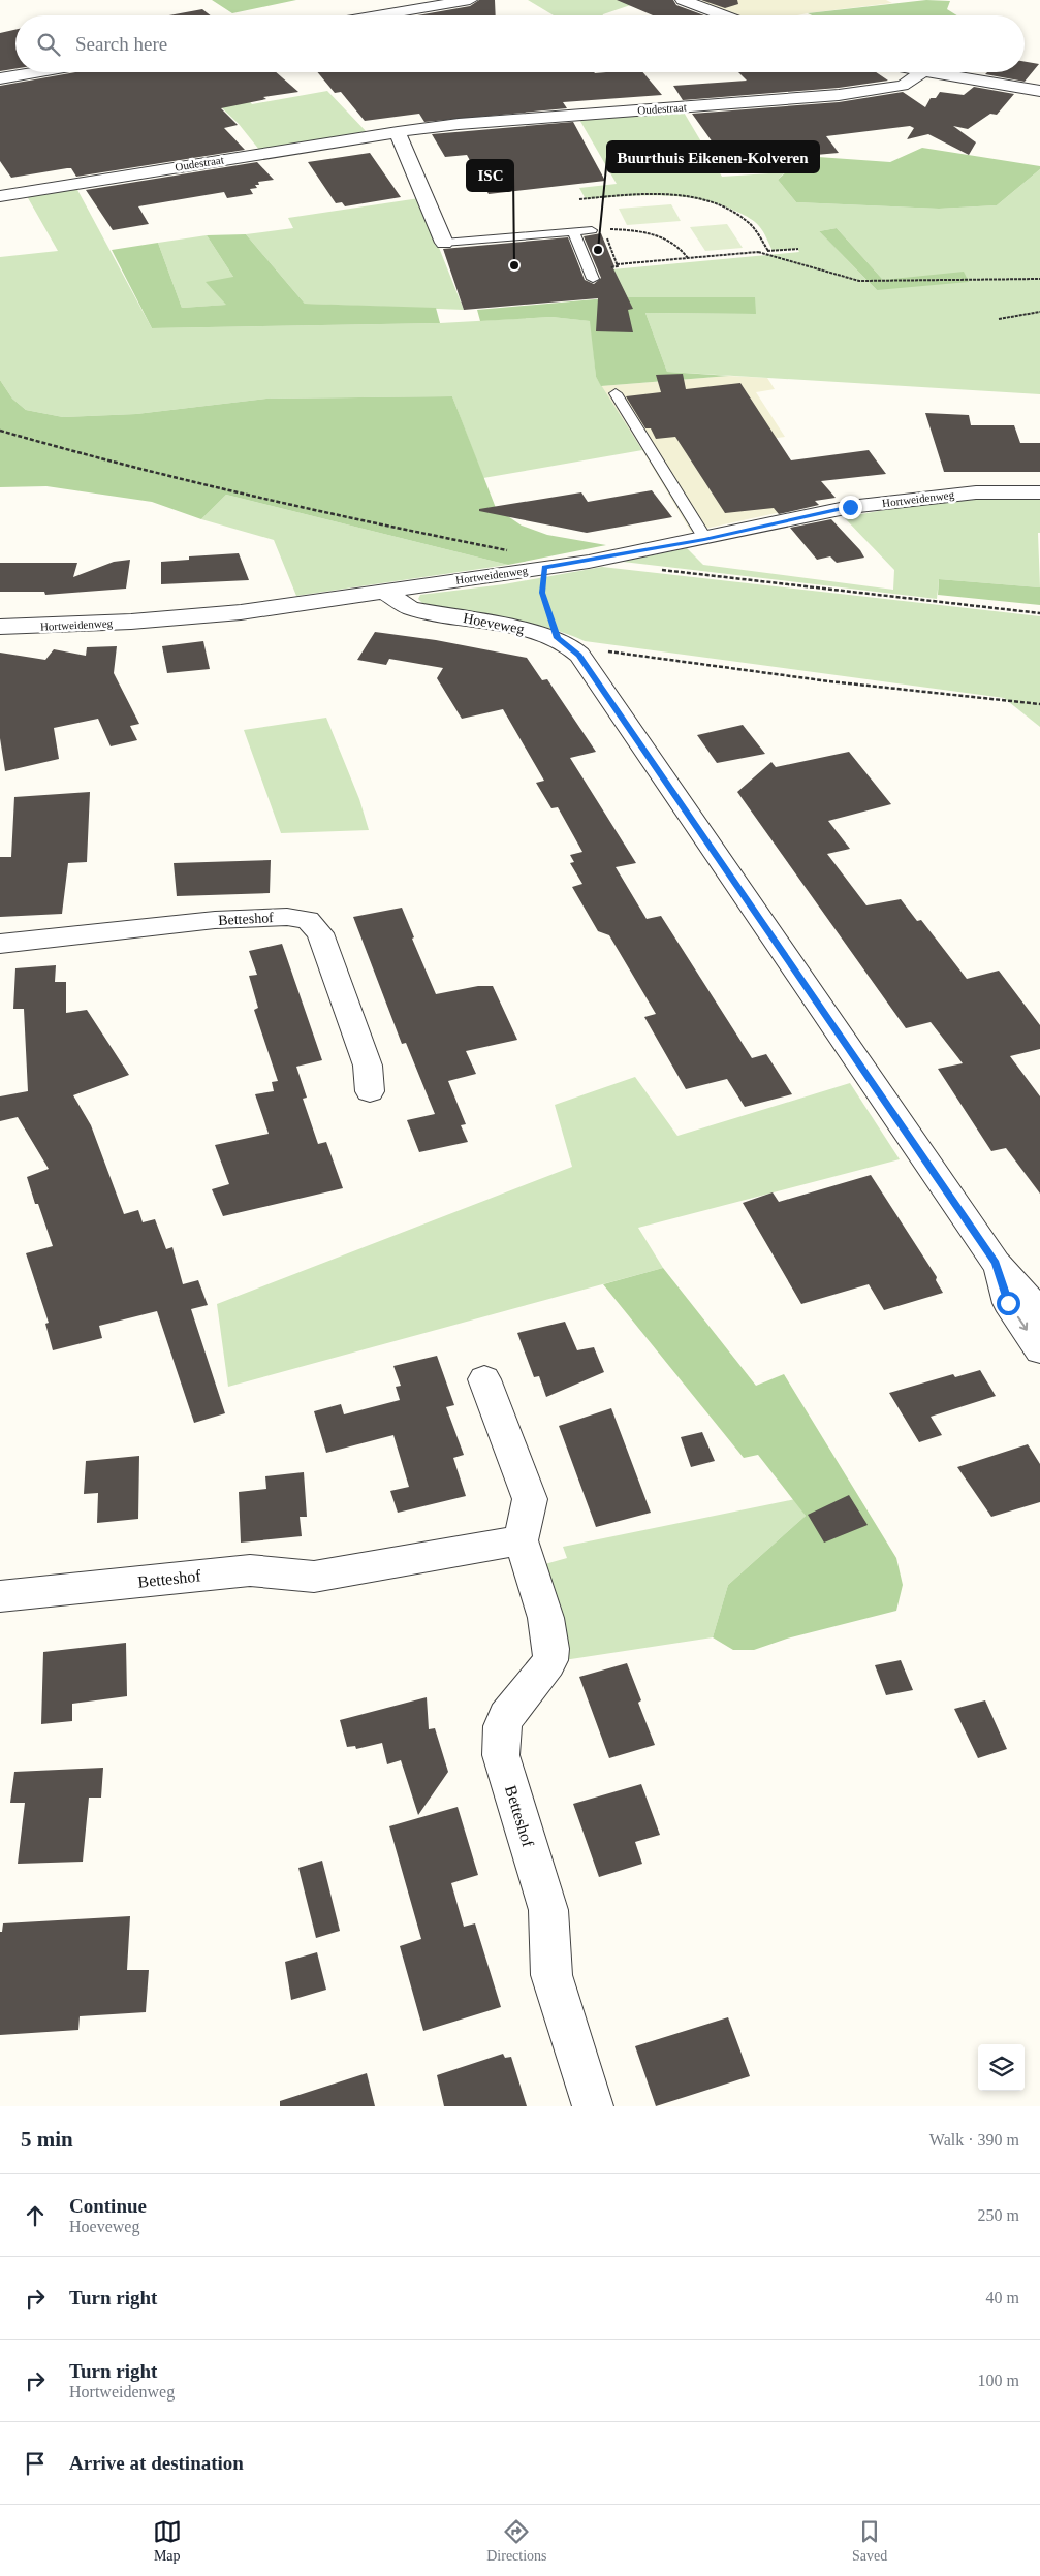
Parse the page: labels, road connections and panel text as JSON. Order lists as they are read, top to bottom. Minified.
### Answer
{"streets":{"street":["Oudestraat","Hortweidenweg","Hoeveweg","Betteshof"]},"crossings":[["Hortweidenweg","Hoeveweg"]],"places":["Buurthuis Eikenen-Kolveren","ISC"],"page":{"search":"Search here","heading":["5 min","Walk · 390 m"],"list":[["Continue","Hoeveweg","250 m"],["Turn right","40 m"],["Turn right","Hortweidenweg","100 m"],"Arrive at destination"],"nav":["Map","Directions","Saved"]}}
